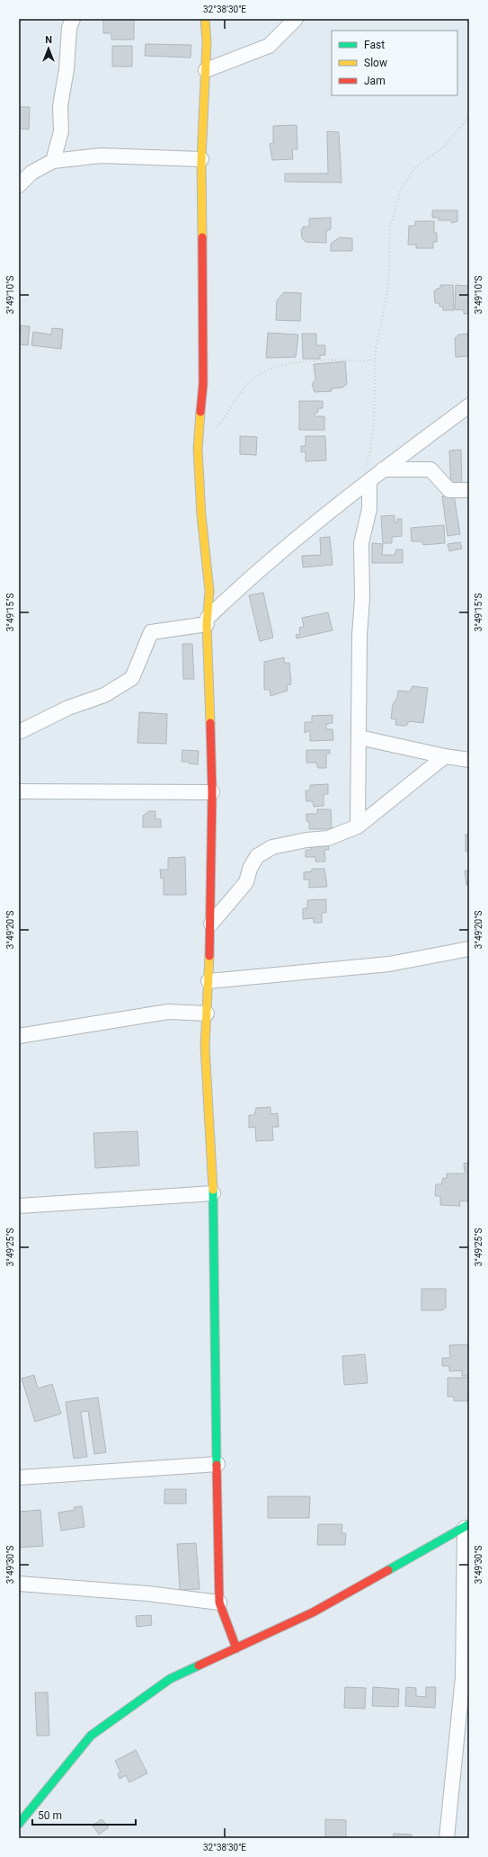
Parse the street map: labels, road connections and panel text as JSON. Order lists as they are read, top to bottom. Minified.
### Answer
{"legend":["Fast","Slow","Jam"],"scale_bar":"50 m","north":"top","coordinates":["32°38'30\"E","3°49'10\"S","3°49'15\"S","3°49'20\"S","3°49'25\"S","3°49'30\"S"]}
